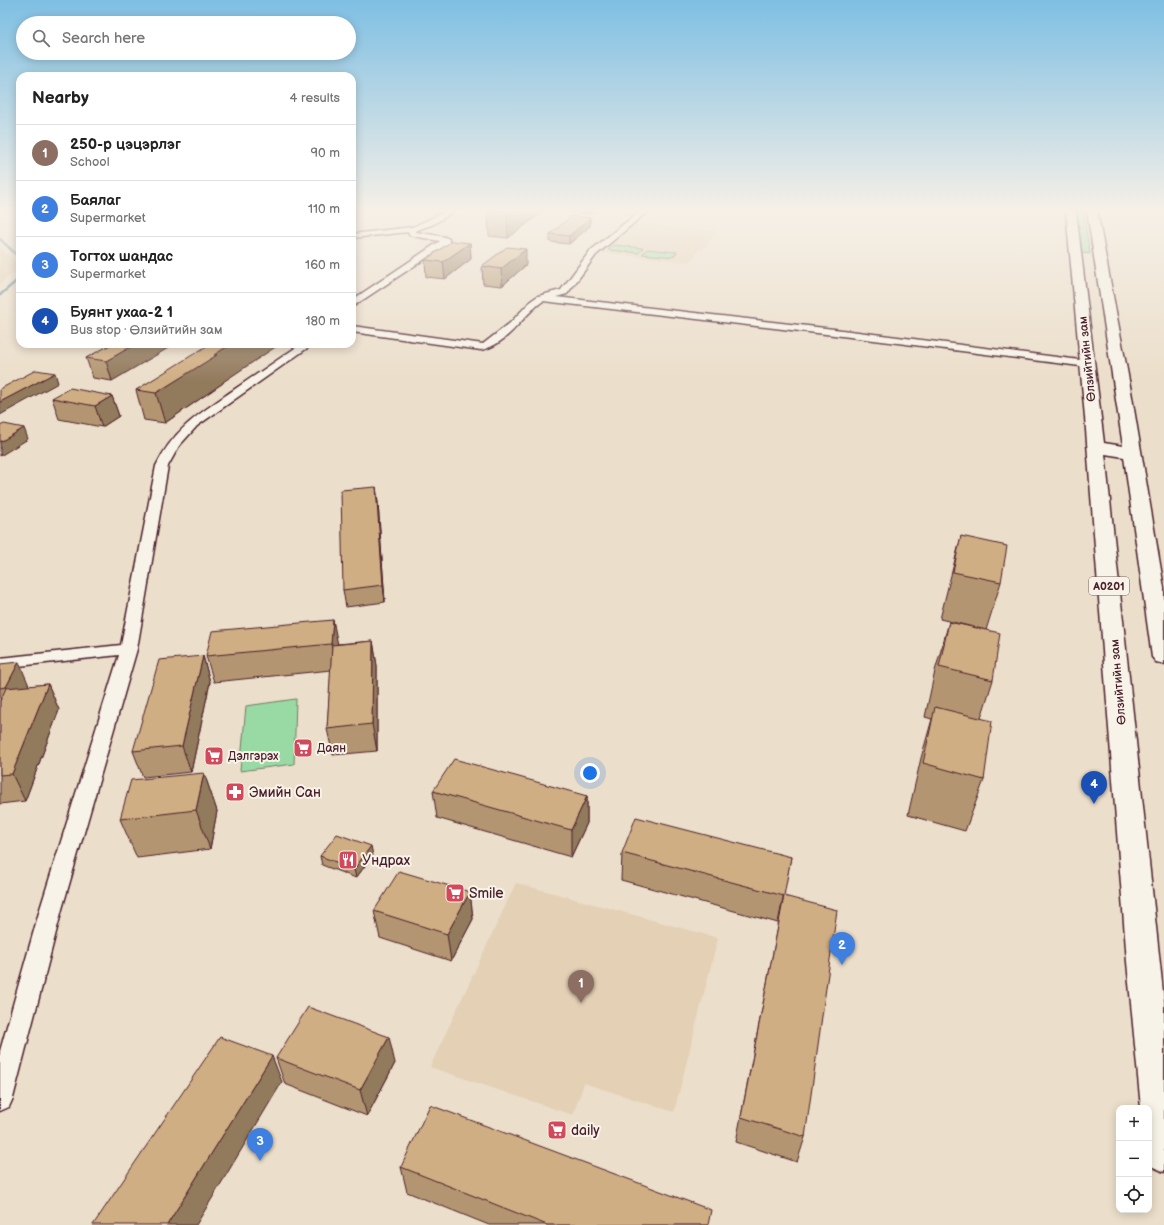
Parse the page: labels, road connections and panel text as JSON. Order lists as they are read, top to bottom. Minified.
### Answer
{"streets":{"highway":["Өлзийтийн зам","A0201"]},"places":{"supermarket":["Даян","Дэлгэрэх","Smile","daily"],"pharmacy":["Эмийн Сан"],"restaurant":["Ундрах"]},"page":{"search":"Search here","heading":["Nearby","4 results"],"list":[{"mark":"1","name":"250-р цэцэрлэг","note":"School","value":"90 m"},{"mark":"2","name":"Баялаг","note":"Supermarket","value":"110 m"},{"mark":"3","name":"Тогтох шандас","note":"Supermarket","value":"160 m"},{"mark":"4","name":"Буянт ухаа-2 1","note":"Bus stop · Өлзийтийн зам","value":"180 m"}],"pins":["4","2","1","3"],"map_buttons":["+","−"]}}
